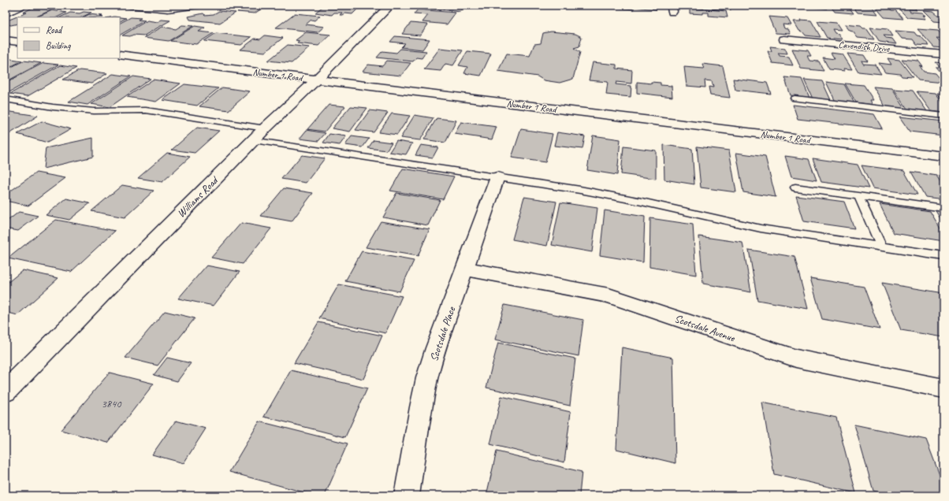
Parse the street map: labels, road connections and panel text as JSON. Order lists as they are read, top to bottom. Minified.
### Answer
{"streets":{"street":["Cavendish Drive","Number 1 Road","Williams Road","Scotsdale Avenue","Scotsdale Place"]},"crossings":[["Number 1 Road","Williams Road"],["Scotsdale Avenue","Scotsdale Place"]],"house_numbers":["3840"],"legend":["Road","Building"]}
